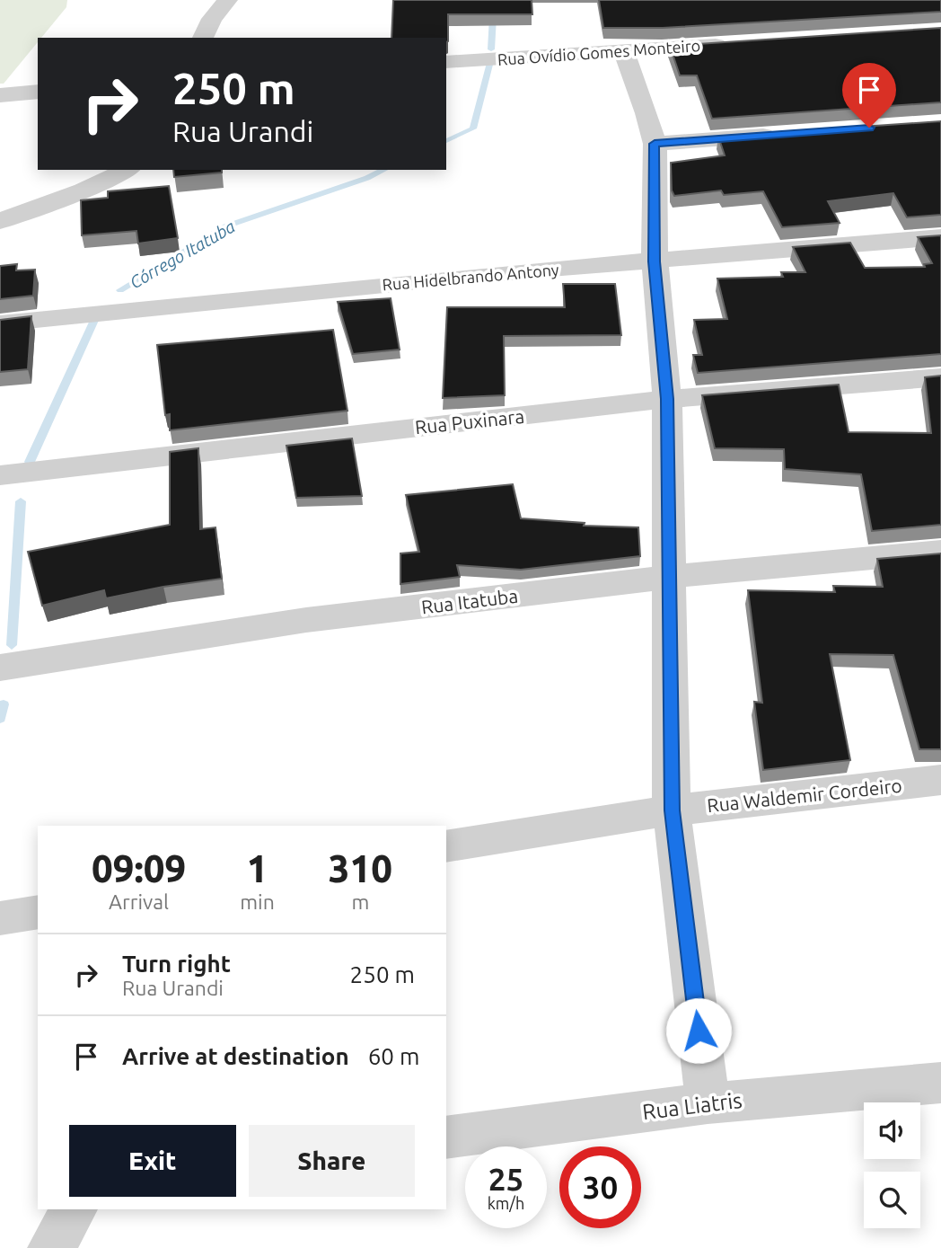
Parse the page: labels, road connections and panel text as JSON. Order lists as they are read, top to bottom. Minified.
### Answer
{"streets":{"street":["Rua Ovídio Gomes Monteiro","Rua Hidelbrando Antony","Rua Puxinara","Rua Itatuba","Rua Waldemir Cordeiro","Rua Liatris"]},"water":["Córrego Itatuba"],"page":{"turn":["250 m","Rua Urandi"],"eta":["09:09","Arrival","1","min","310","m"],"list":[{"name":"Turn right","note":"Rua Urandi","value":"250 m"},{"name":"Arrive at destination","value":"60 m"}],"buttons":["Exit","Share"],"speed":"25 km/h","limit":"30"}}
